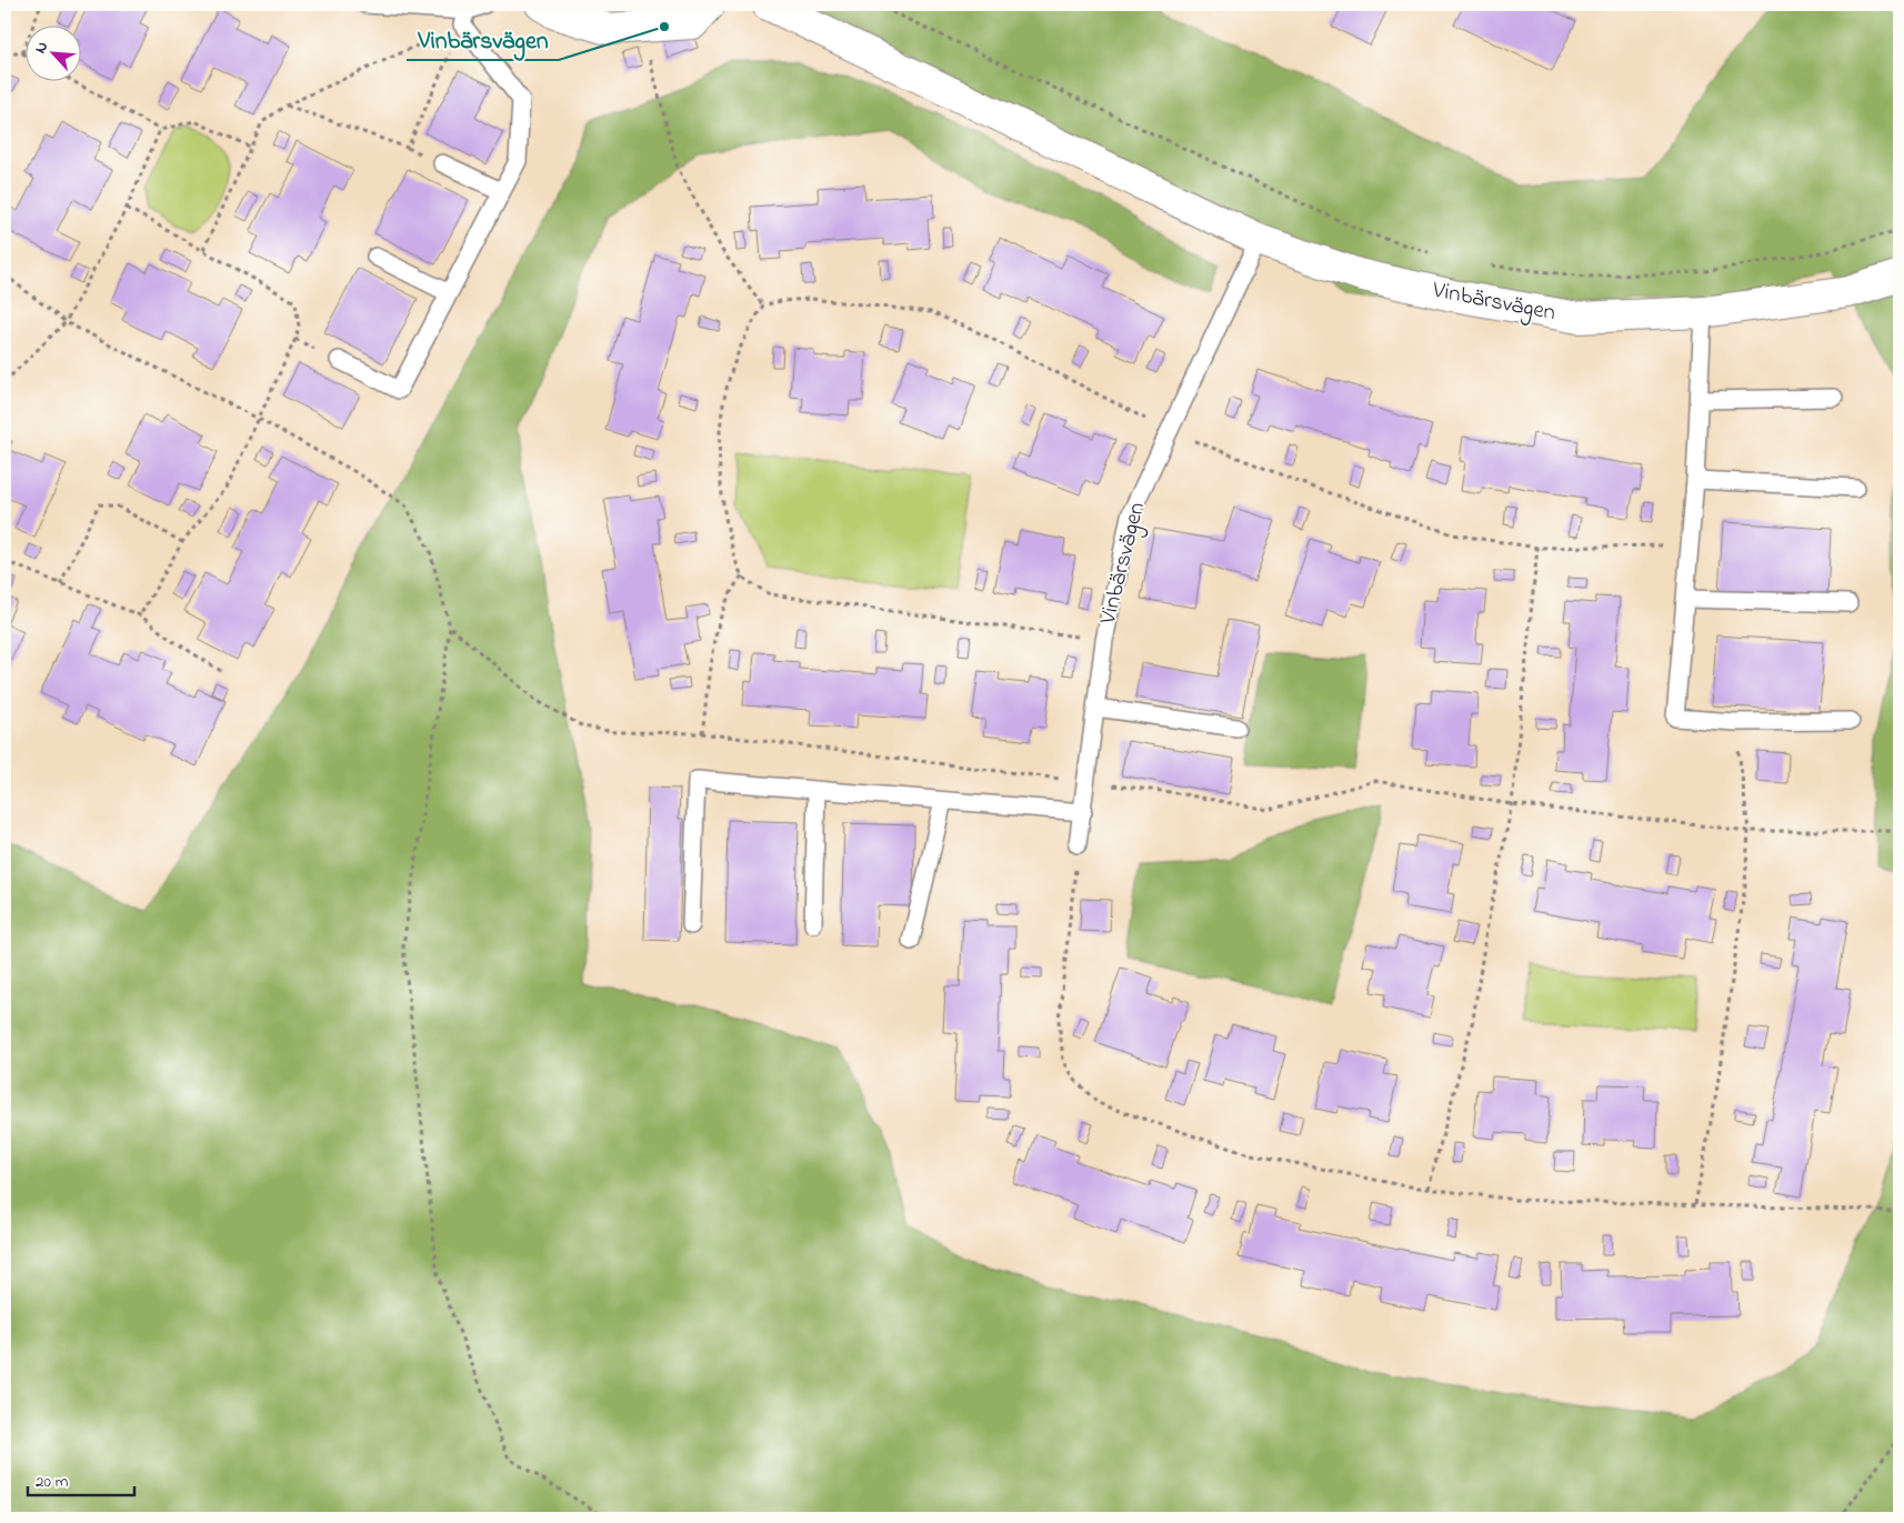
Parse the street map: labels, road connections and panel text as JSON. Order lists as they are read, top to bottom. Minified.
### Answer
{"streets":{"street":["Vinbärsvägen"]},"places":["Vinbärsvägen"],"scale_bar":"20 m","north":"top left"}
